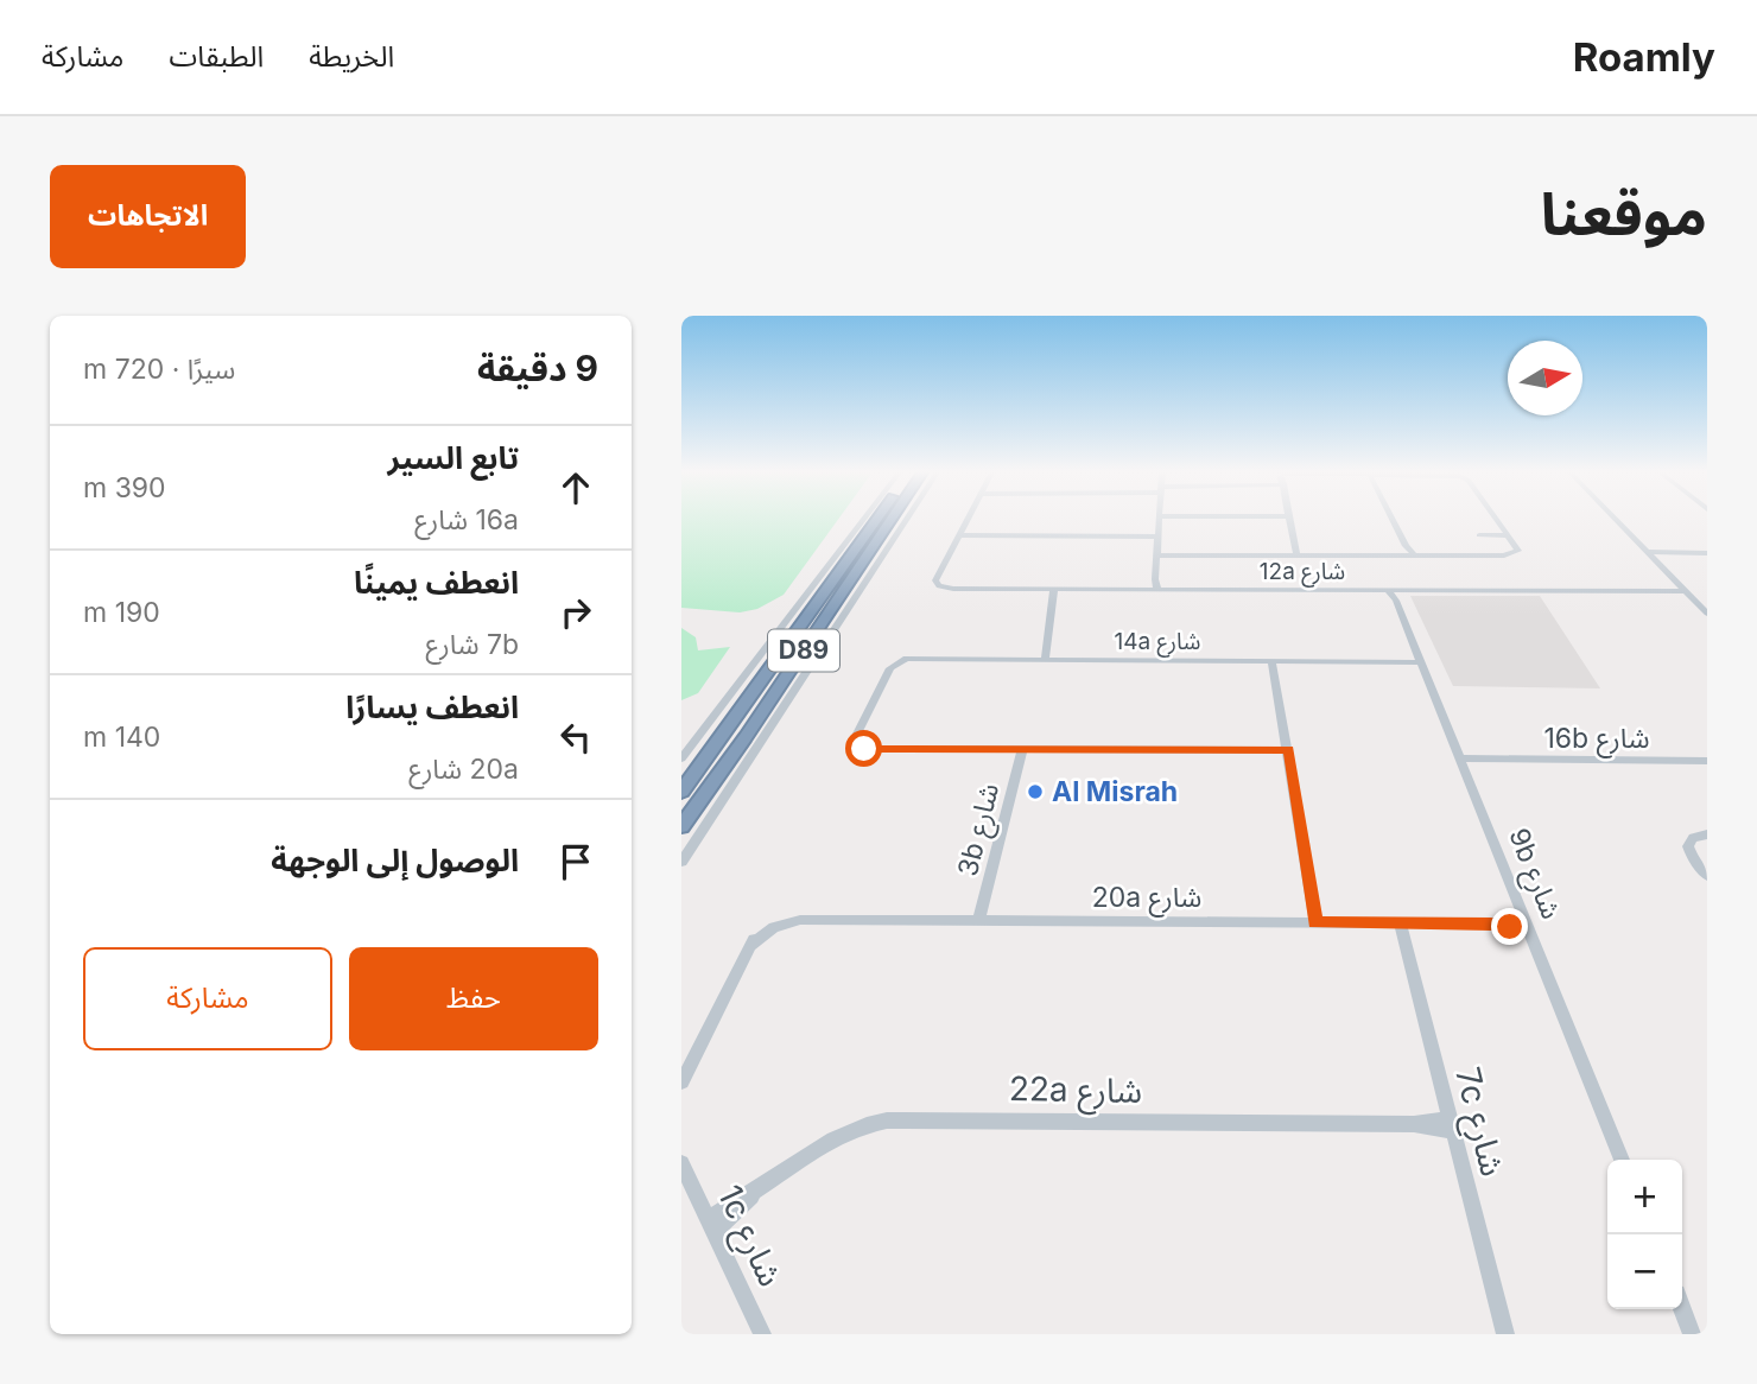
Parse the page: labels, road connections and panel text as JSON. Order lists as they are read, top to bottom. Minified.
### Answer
{"streets":{"highway":["D89"],"street":["12a شارع","14a شارع","16b شارع","3b شارع","9b شارع","20a شارع","22a شارع","7c شارع","1c شارع"]},"crossings":[["12a شارع","9b شارع"],["14a شارع","3b شارع"],["14a شارع","9b شارع"],["16b شارع","9b شارع"],["3b شارع","20a شارع"],["9b شارع","20a شارع"],["20a شارع","7c شارع"],["22a شارع","7c شارع"],["22a شارع","1c شارع"]],"places":["Al Misrah"],"north":"right","page":{"header":"Roamly","nav":["الخريطة","الطبقات","مشاركة"],"title":"موقعنا","buttons":["الاتجاهات",["حفظ","مشاركة"]],"heading":["9 دقيقة","سيرًا · 720 m"],"list":[["تابع السير","16a شارع","390 m"],["انعطف يمينًا","7b شارع","190 m"],["انعطف يسارًا","20a شارع","140 m"],"الوصول إلى الوجهة"],"map_buttons":["+","−"]}}
